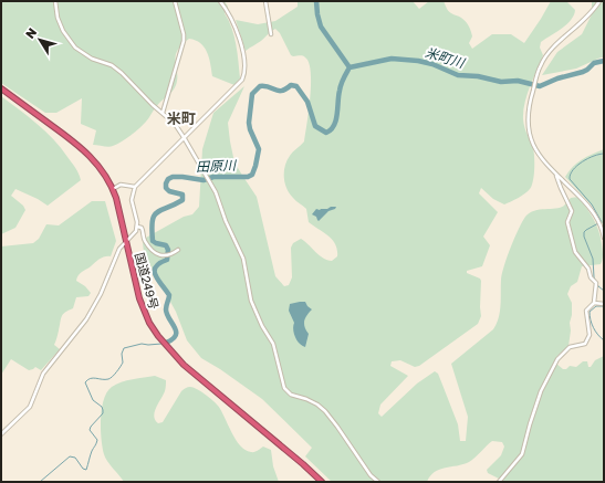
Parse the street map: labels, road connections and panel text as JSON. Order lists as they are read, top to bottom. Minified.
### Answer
{"streets":{"highway":["国道249号"]},"districts":["米町"],"water":["米町川","田原川"],"north":"top left"}
